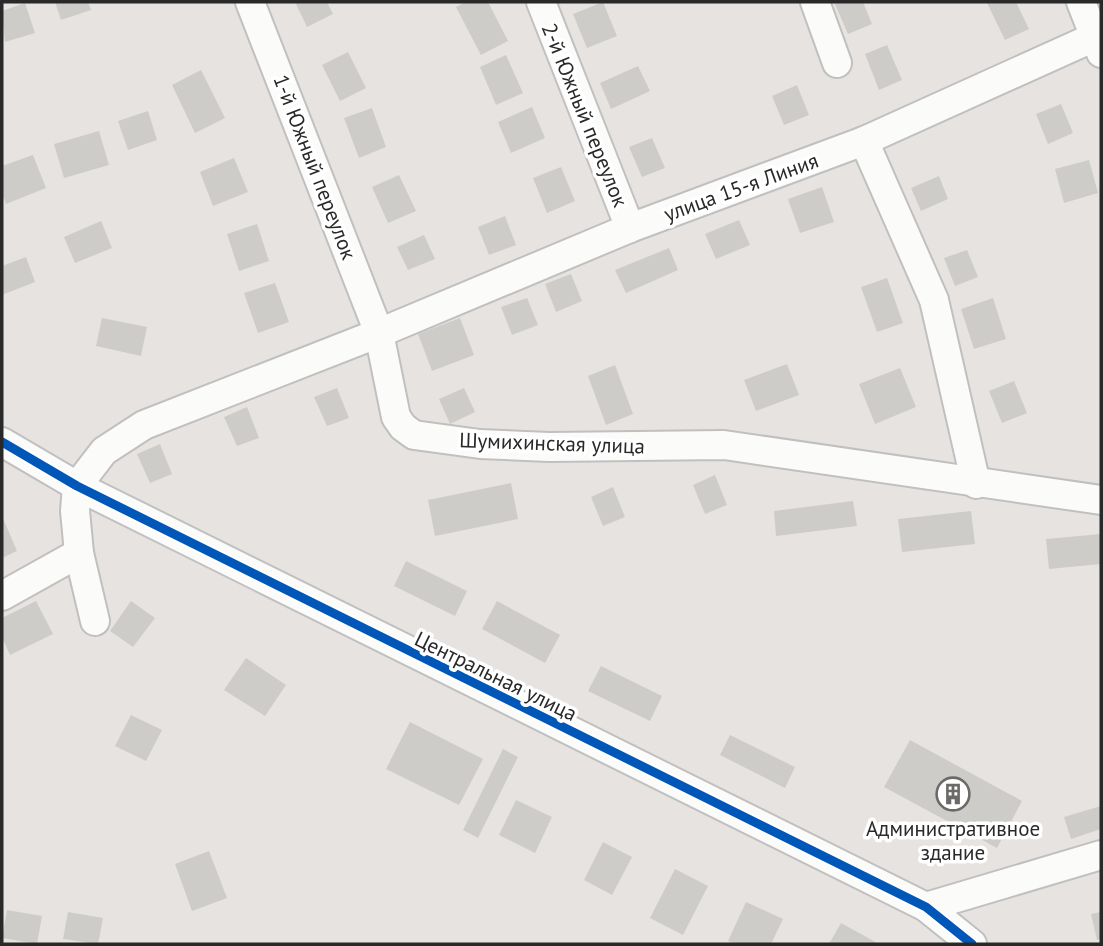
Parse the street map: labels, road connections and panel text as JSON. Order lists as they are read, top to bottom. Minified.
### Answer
{"streets":{"street":["2-й Южный переулок","1-й Южный переулок","улица 15-я Линия","Шумихинская улица","Центральная улица"]},"crossings":[["2-й Южный переулок","улица 15-я Линия"],["1-й Южный переулок","улица 15-я Линия"],["1-й Южный переулок","Шумихинская улица"],["улица 15-я Линия","Шумихинская улица"]],"places":{"building":["Административное здание"]}}
